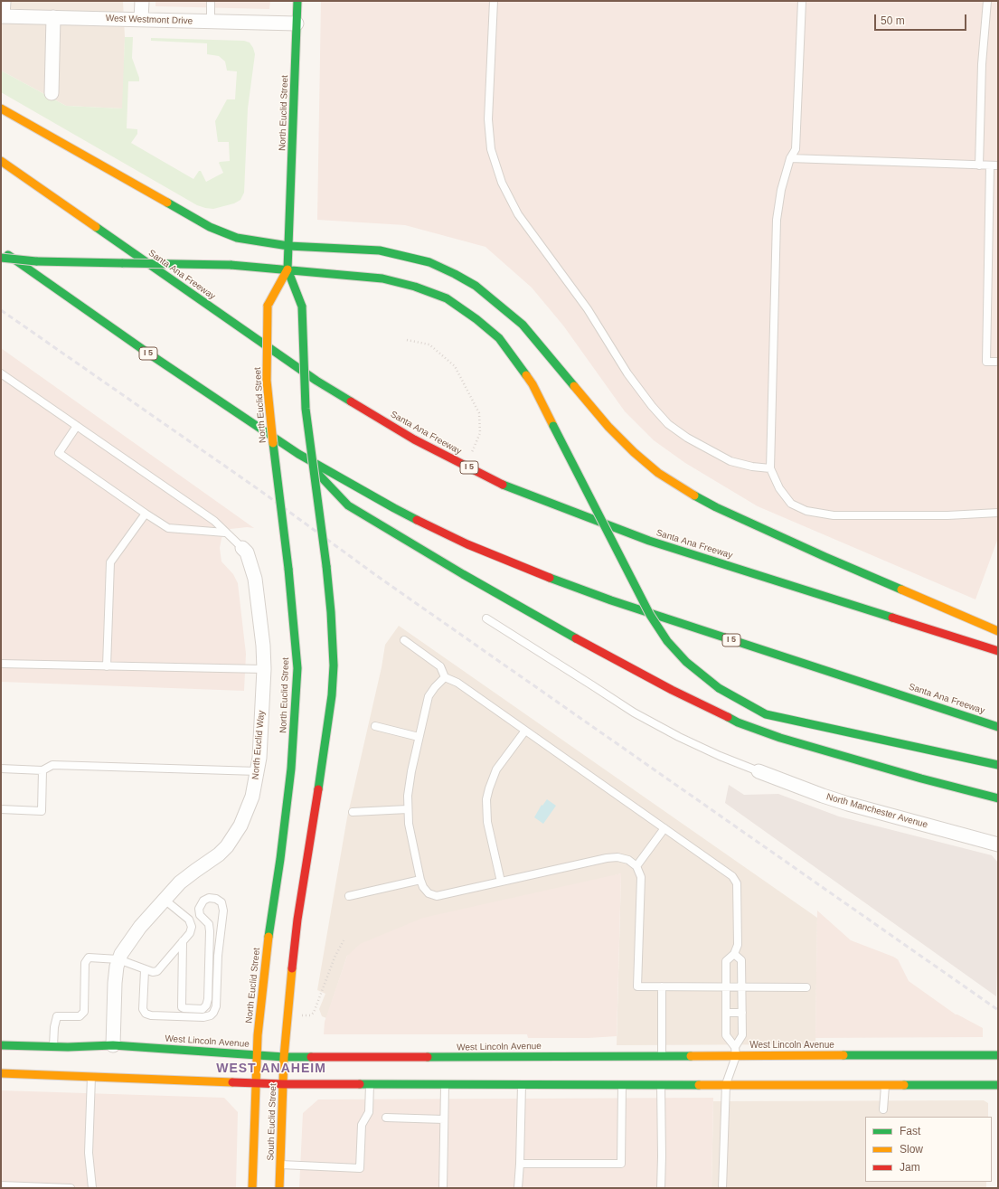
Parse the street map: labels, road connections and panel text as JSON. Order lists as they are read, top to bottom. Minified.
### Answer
{"streets":{"main road":["North Euclid Street","Santa Ana Freeway","I 5","West Lincoln Avenue","South Euclid Street"],"street":["West Westmont Drive","North Euclid Way","North Manchester Avenue"]},"crossings":[["West Westmont Drive","North Euclid Street"],["North Euclid Street","West Lincoln Avenue"],["North Euclid Street","South Euclid Street"],["North Euclid Way","West Lincoln Avenue"],["West Lincoln Avenue","South Euclid Street"]],"districts":["WEST ANAHEIM"],"legend":["Fast","Slow","Jam"],"scale_bar":"50 m"}
